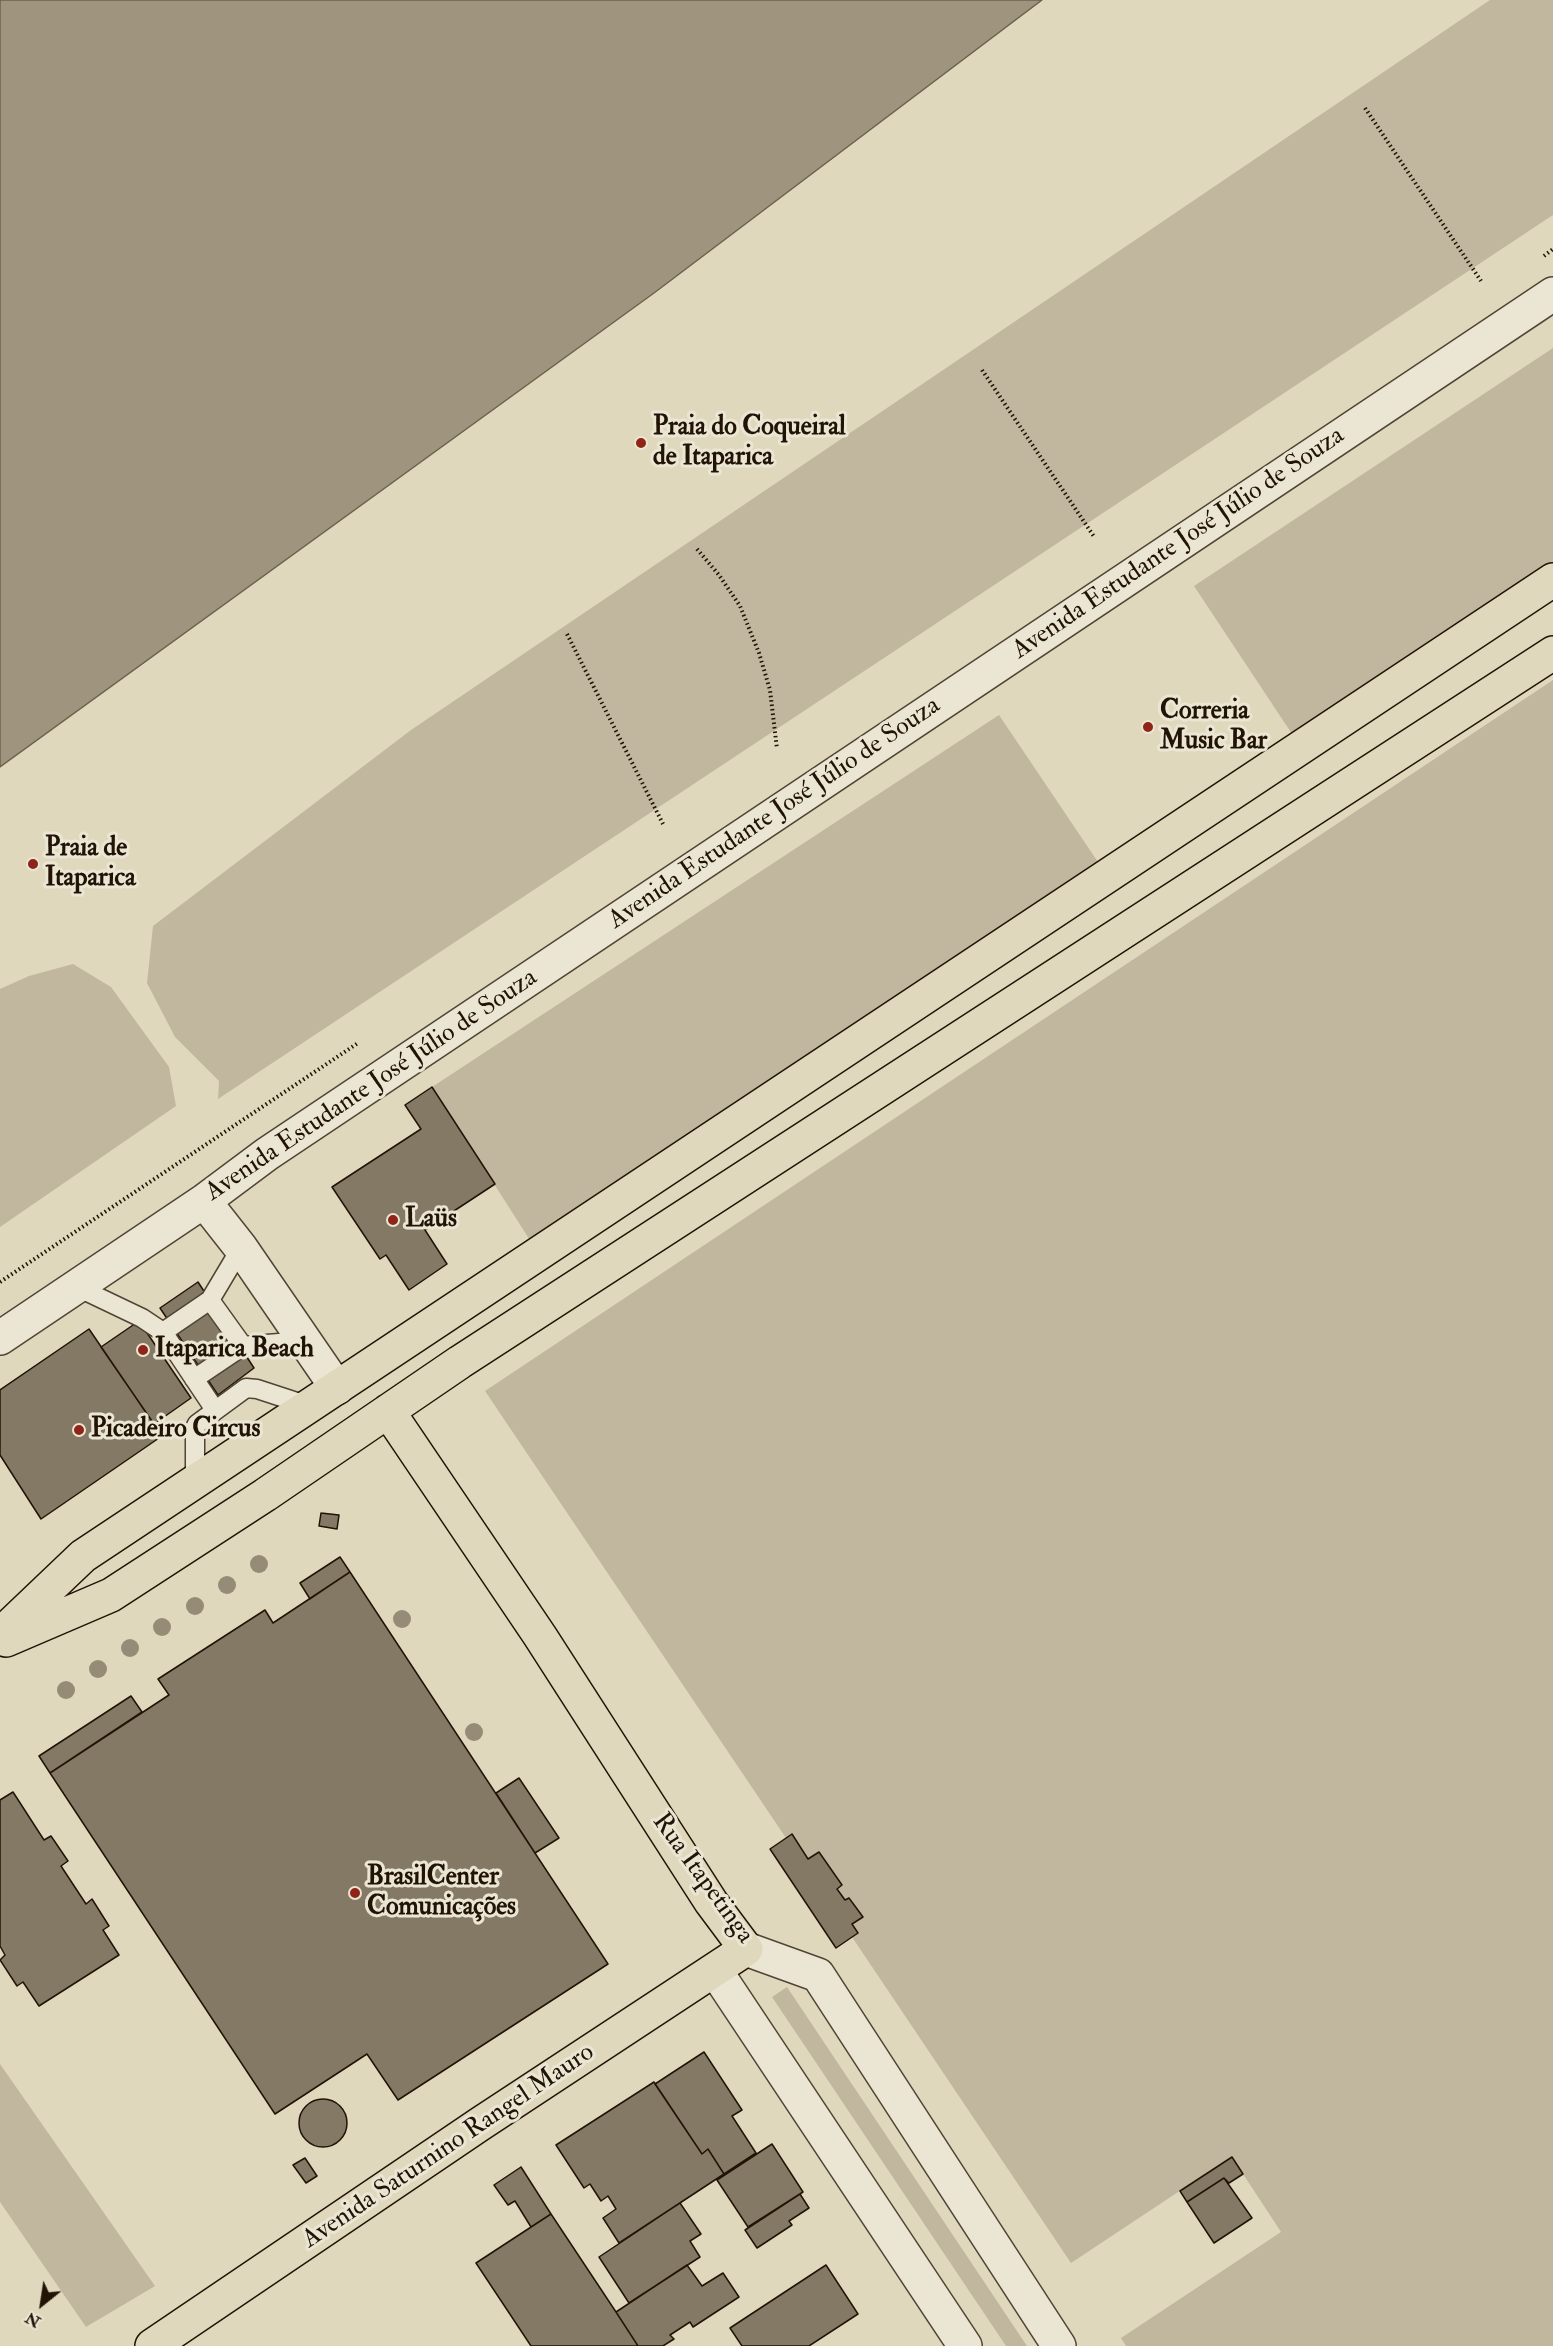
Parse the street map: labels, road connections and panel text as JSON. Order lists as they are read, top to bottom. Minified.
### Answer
{"streets":{"main road":["Rua Itapetinga","Avenida Saturnino Rangel Mauro"],"street":["Avenida Estudante José Júlio de Souza"]},"crossings":[["Rua Itapetinga","Avenida Saturnino Rangel Mauro"]],"places":["Praia do Coqueiral de Itaparica","Correria Music Bar","Praia de Itaparica","Laüs","Itaparica Beach","Picadeiro Circus","BrasilCenter Comunicações"],"north":"bottom left"}
